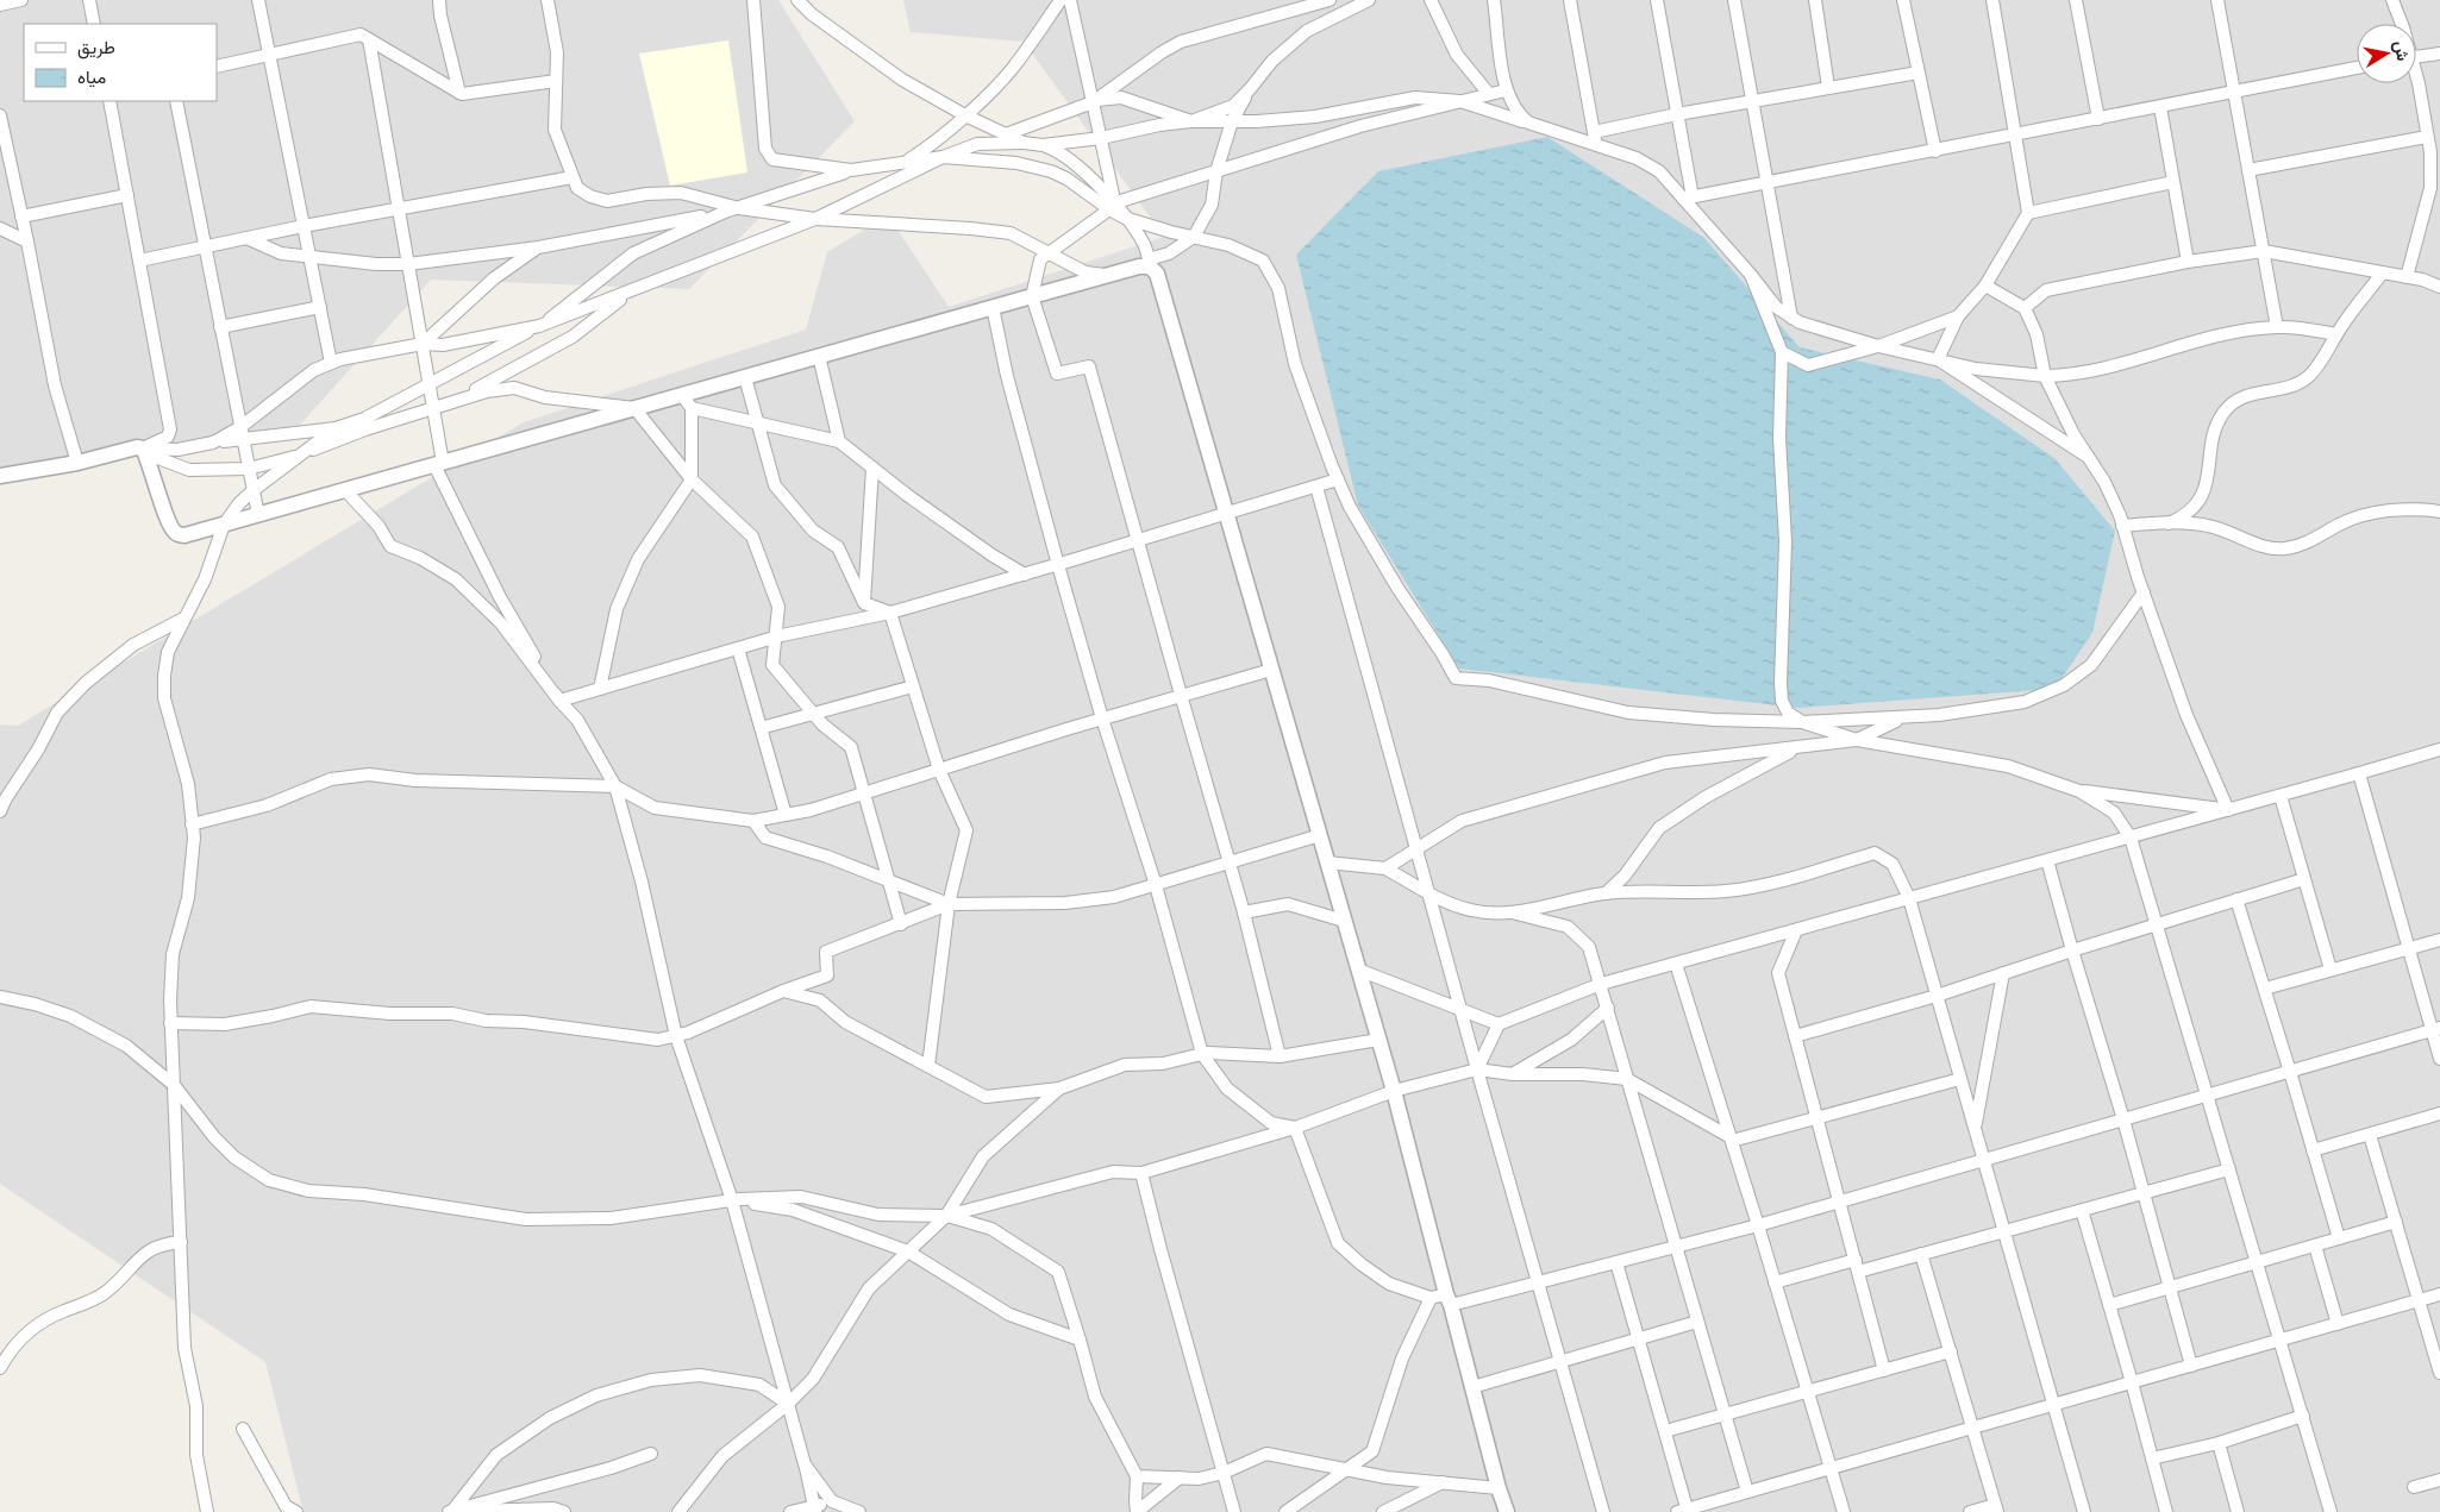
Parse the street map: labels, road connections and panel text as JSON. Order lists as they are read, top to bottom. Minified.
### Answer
{"legend":["طريق","مياه"],"north":"right"}
